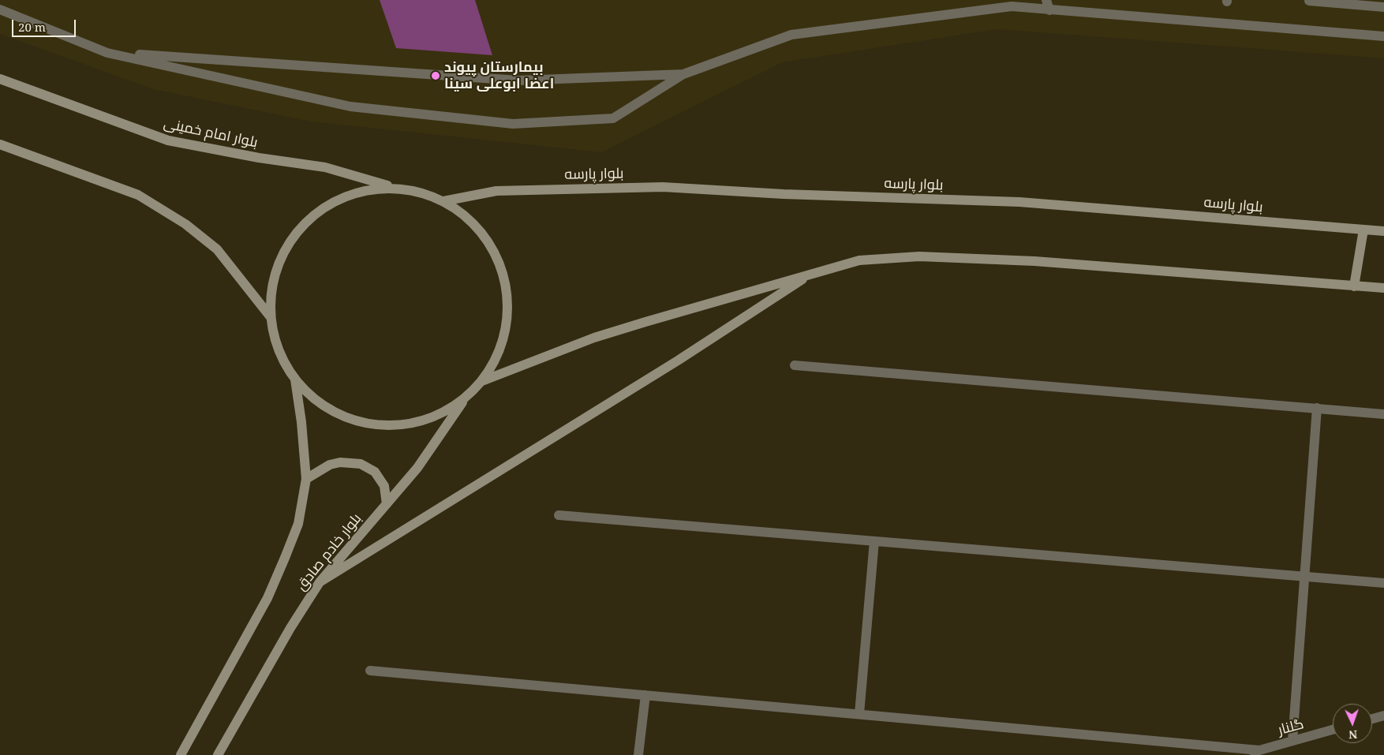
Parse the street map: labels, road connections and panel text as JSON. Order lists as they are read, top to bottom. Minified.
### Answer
{"streets":{"main road":["بلوار امام خمینی","بلوار پارسه","بلوار خادم صادق"],"street":["گلنار"]},"places":["بیمارستان پیوند اعضا ابوعلی سینا"],"scale_bar":"20 m","north":"bottom"}
